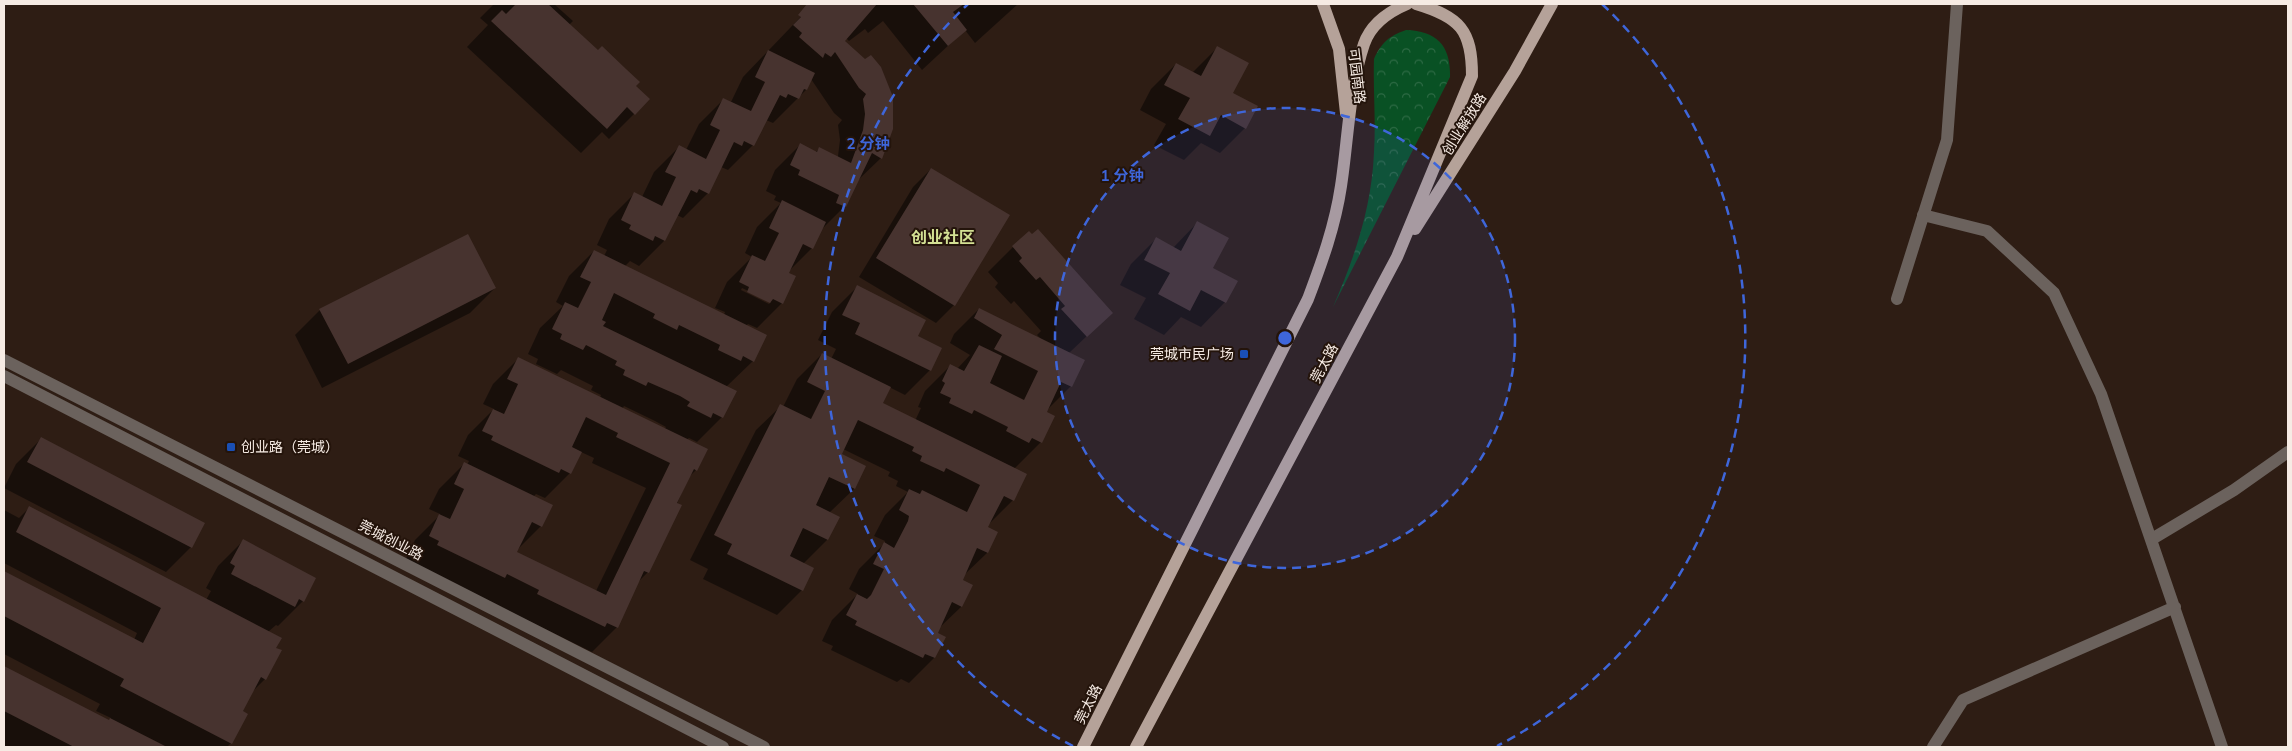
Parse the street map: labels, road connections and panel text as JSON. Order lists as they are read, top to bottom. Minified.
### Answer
{"streets":{"main road":["可园南路","创业解放路","莞太路"],"street":["莞城创业路"]},"crossings":[["可园南路","莞太路"],["创业解放路","莞太路"]],"districts":["创业社区"],"places":{"transit":["莞城市民广场","创业路（莞城）"]},"rings":["2 分钟","1 分钟"]}
